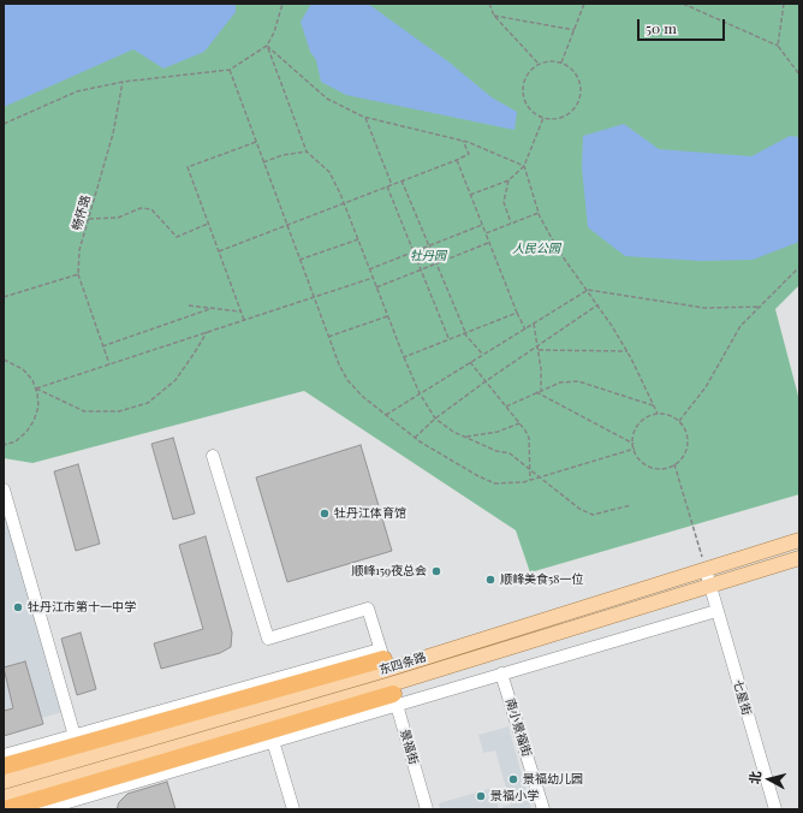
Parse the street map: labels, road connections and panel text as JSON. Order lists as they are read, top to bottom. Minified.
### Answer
{"streets":{"main road":["东四条路"],"street":["七星街","南小景福街","景福街"],"path":["畅怀路"]},"crossings":[["东四条路","七星街"],["东四条路","景福街"]],"parks":["人民公园","牡丹园"],"places":["牡丹江体育馆","顺峰159夜总会","顺峰美食58一位","牡丹江市第十一中学","景福幼儿园","景福小学"],"scale_bar":"50 m","north":"left"}
